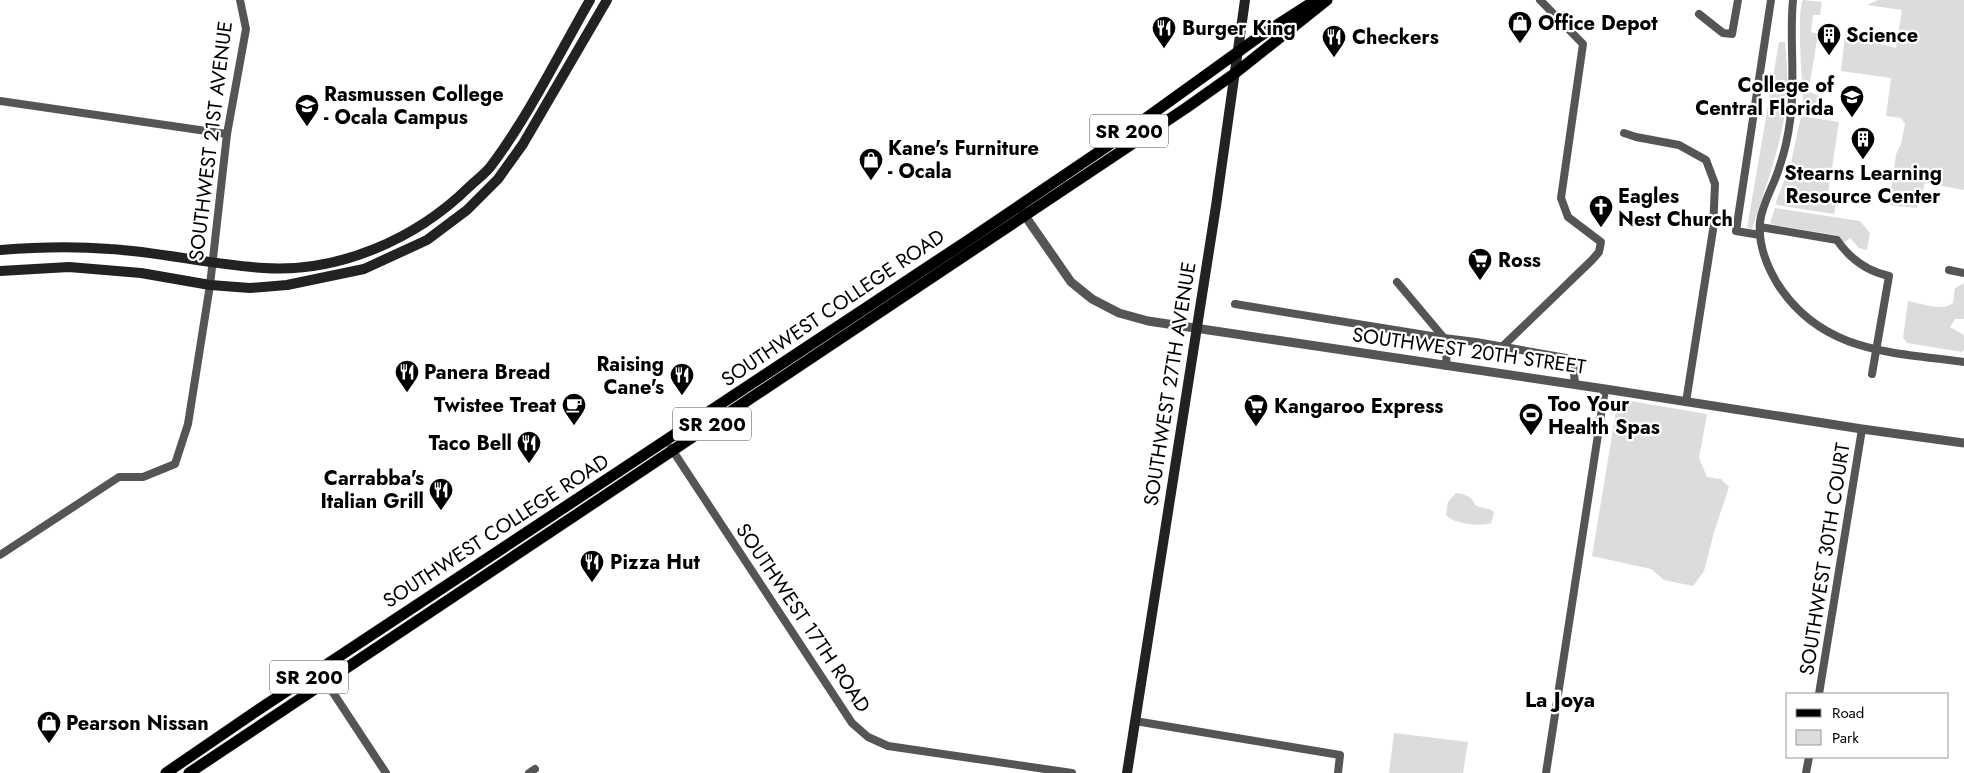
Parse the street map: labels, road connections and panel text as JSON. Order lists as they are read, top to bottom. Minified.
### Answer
{"streets":{"main road":["SR 200","SOUTHWEST COLLEGE ROAD","SOUTHWEST 27TH AVENUE"],"street":["SOUTHWEST 21ST AVENUE","SOUTHWEST 20TH STREET","SOUTHWEST 30TH COURT","SOUTHWEST 17TH ROAD"]},"crossings":[["SOUTHWEST COLLEGE ROAD","SOUTHWEST 20TH STREET"],["SOUTHWEST COLLEGE ROAD","SOUTHWEST 27TH AVENUE"],["SOUTHWEST COLLEGE ROAD","SOUTHWEST 17TH ROAD"],["SOUTHWEST 20TH STREET","SOUTHWEST 27TH AVENUE"],["SOUTHWEST 20TH STREET","SOUTHWEST 30TH COURT"]],"districts":["La Joya"],"places":{"shop":["Office Depot","Kane's Furniture - Ocala","Pearson Nissan"],"restaurant":["Burger King","Checkers","Panera Bread","Raising Cane's","Taco Bell","Carrabba's Italian Grill","Pizza Hut"],"building":["Science","Stearns Learning Resource Center"],"school or university":["College of Central Florida","Rasmussen College - Ocala Campus"],"church":["Eagles Nest Church"],"supermarket":["Ross","Kangaroo Express"],"cafe":["Twistee Treat"],"sports":["Too Your Health Spas"]},"legend":["Road","Park"]}
